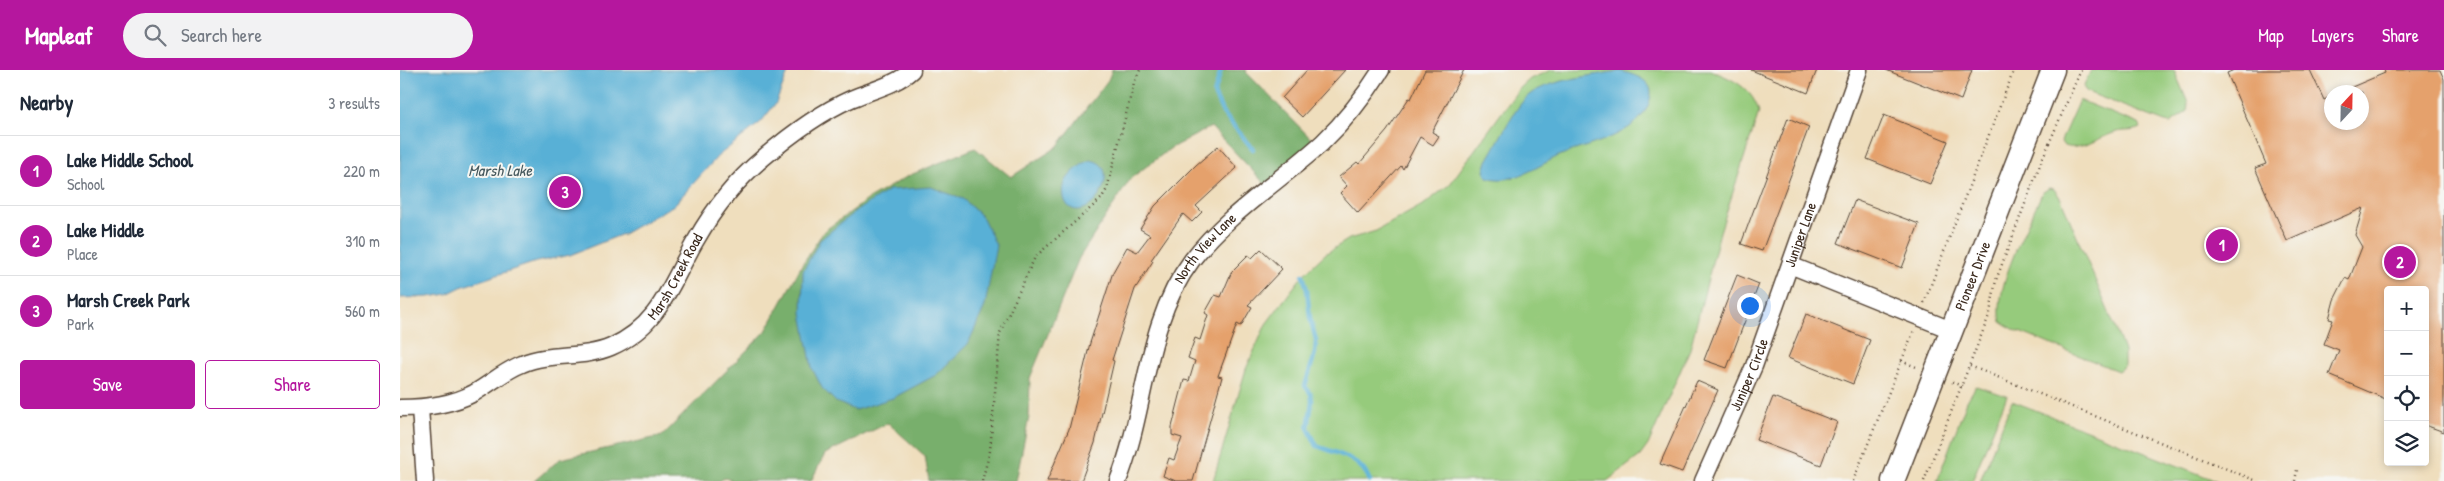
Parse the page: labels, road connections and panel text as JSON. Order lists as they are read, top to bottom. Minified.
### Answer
{"streets":{"street":["Juniper Lane","North View Lane","Marsh Creek Road","Pioneer Drive","Juniper Circle"]},"crossings":[["Juniper Lane","Pioneer Drive"],["Juniper Lane","Juniper Circle"]],"water":["Marsh Lake"],"north":"top","page":{"header":"Mapleaf","search":"Search here","nav":["Map","Layers","Share"],"heading":["Nearby","3 results"],"list":[{"mark":"1","name":"Lake Middle School","note":"School","value":"220 m"},{"mark":"2","name":"Lake Middle","note":"Place","value":"310 m"},{"mark":"3","name":"Marsh Creek Park","note":"Park","value":"560 m"}],"pins":["3","1","2"],"map_buttons":["+","−"],"buttons":["Save","Share"]}}
